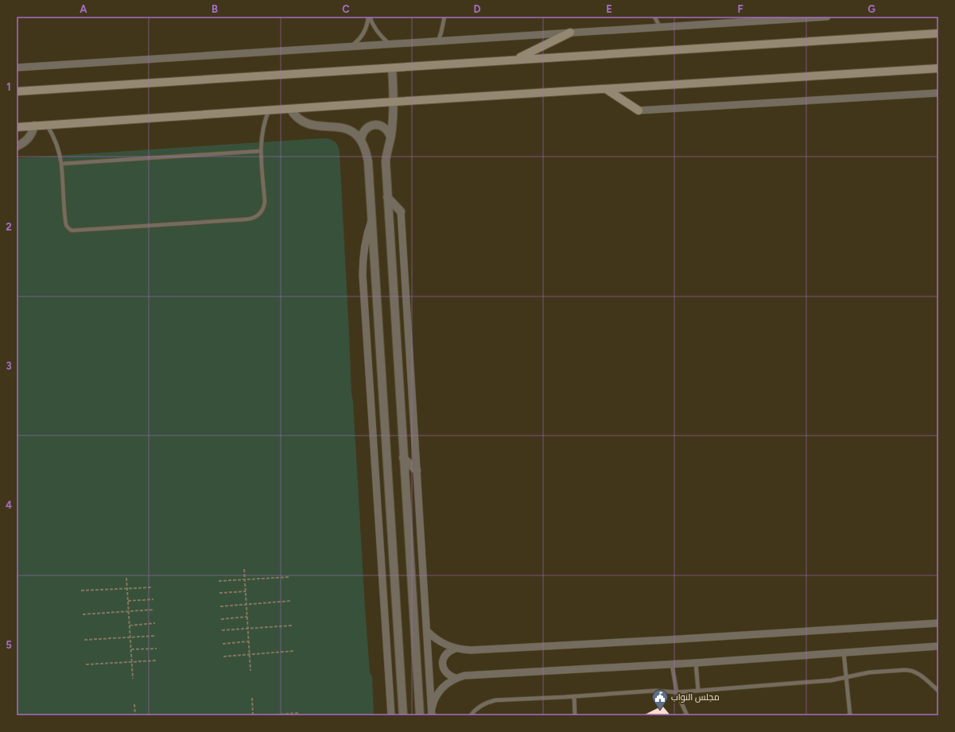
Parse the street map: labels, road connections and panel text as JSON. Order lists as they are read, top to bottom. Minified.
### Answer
{"places":{"public building":["مجلس النواب"]},"grid":{"columns":["A","B","C","D","E","F","G"],"rows":["1","2","3","4","5"]}}
